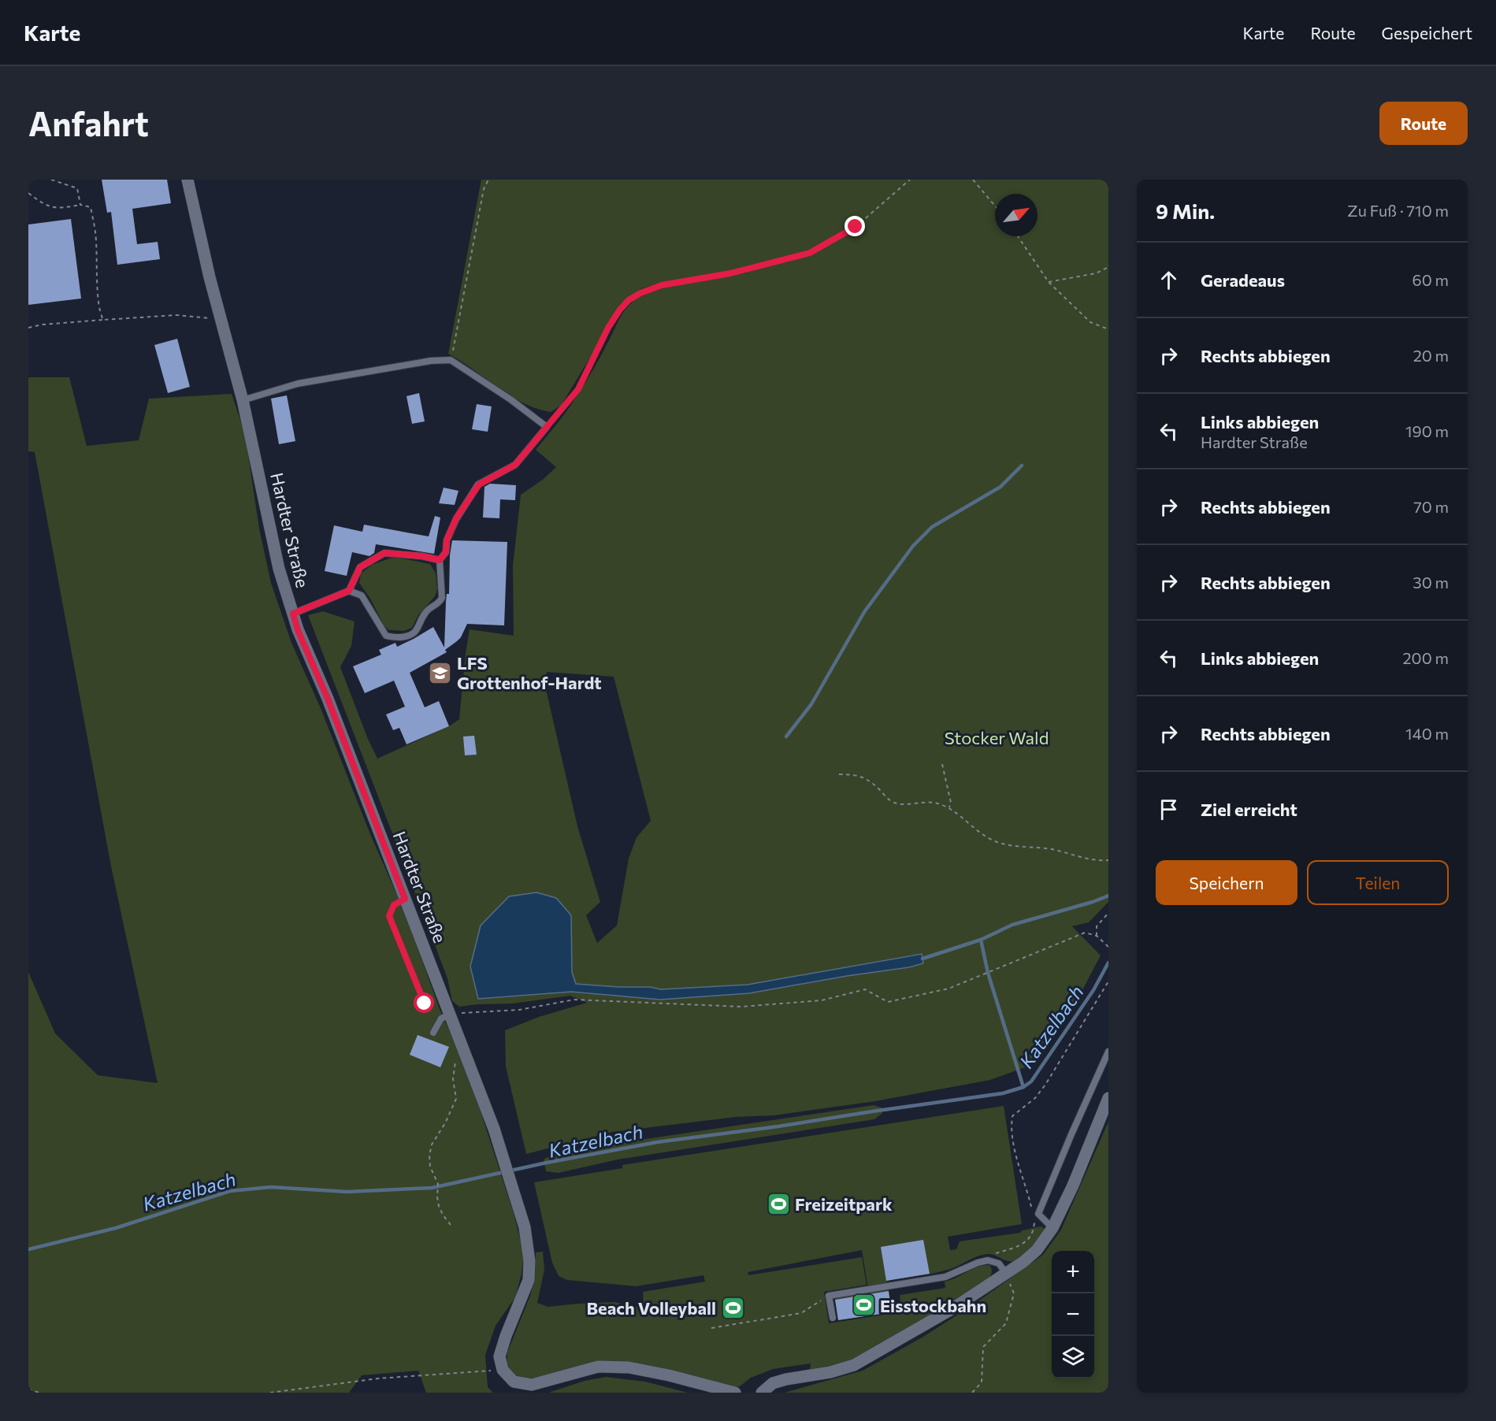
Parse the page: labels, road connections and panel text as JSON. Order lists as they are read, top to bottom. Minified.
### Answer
{"streets":{"street":["Hardter Straße"]},"water":["Katzelbach"],"parks":["Stocker Wald"],"places":{"school or university":["LFS Grottenhof-Hardt"],"sports":["Freizeitpark","Eisstockbahn","Beach Volleyball"]},"north":"top right","page":{"header":"Karte","nav":["Karte","Route","Gespeichert"],"buttons":["Route",["Speichern","Teilen"]],"title":"Anfahrt","heading":["9 Min.","Zu Fuß · 710 m"],"list":[["Geradeaus","60 m"],["Rechts abbiegen","20 m"],["Links abbiegen","Hardter Straße","190 m"],["Rechts abbiegen","70 m"],["Rechts abbiegen","30 m"],["Links abbiegen","200 m"],["Rechts abbiegen","140 m"],"Ziel erreicht"],"map_buttons":["+","−"]}}
